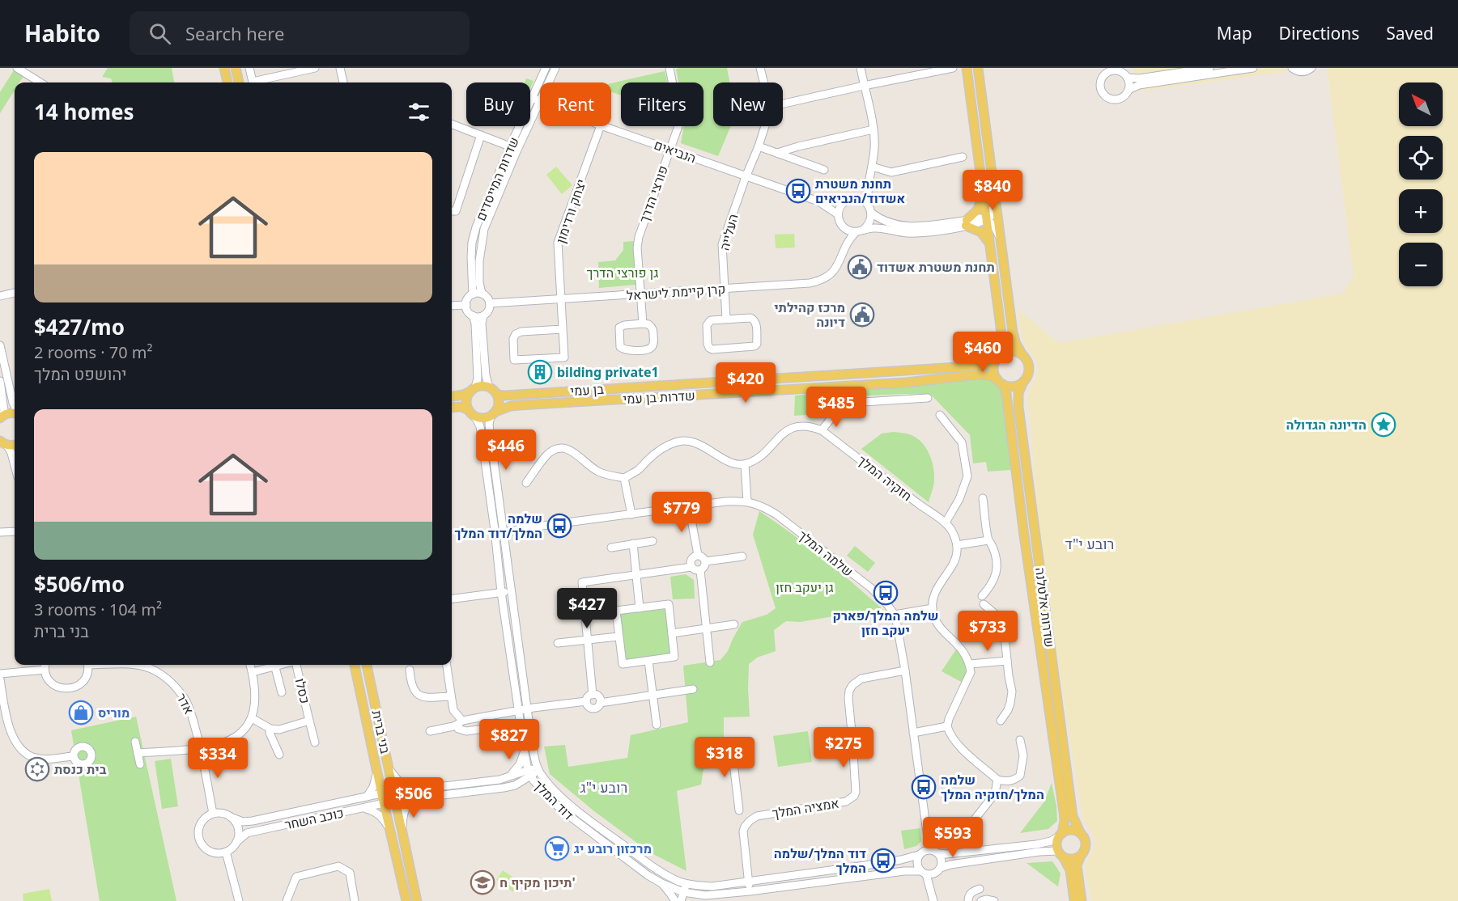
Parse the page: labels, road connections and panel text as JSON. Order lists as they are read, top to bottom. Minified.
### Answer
{"streets":{"main road":["בן עמי","שדרות בן עמי","שדרות אלטלנה","בני ברית"],"street":["הנביאים","שדרות המייסדים","פורצי הדרך","יצחק ורדימון","העלייה","קרן קיימת לישראל","חזקיה המלך","שלמה המלך","כסלו","אדר","דוד המלך","אמציה המלך","כוכב השחר"]},"crossings":[["הנביאים","שדרות המייסדים"],["הנביאים","פורצי הדרך"],["הנביאים","העלייה"],["הנביאים","קרן קיימת לישראל"],["שדרות המייסדים","קרן קיימת לישראל"],["פורצי הדרך","קרן קיימת לישראל"],["יצחק ורדימון","קרן קיימת לישראל"],["העלייה","קרן קיימת לישראל"],["בן עמי","שדרות בן עמי"],["בן עמי","שדרות אלטלנה"],["בן עמי","דוד המלך"],["שדרות בן עמי","שדרות אלטלנה"],["שדרות בן עמי","דוד המלך"],["שלמה המלך","דוד המלך"],["שלמה המלך","אמציה המלך"],["אדר","כוכב השחר"],["בני ברית","כוכב השחר"],["דוד המלך","אמציה המלך"]],"districts":["רובע י\"ד","רובע י\"ג"],"parks":["גן פורצי הדרך","גן יעקב חזן"],"places":{"bus stop":["תחנת משטרת אשדוד/הנביאים","שלמה המלך/דוד המלך","שלמה המלך/פארק יעקב חזן","שלמה המלך/חזקיה המלך","דוד המלך/שלמה המלך"],"public building":["תחנת משטרת אשדוד","מרכז קהילתי דיונה"],"building":["bilding private1"],"place":["הדיונה הגדולה"],"shop":["מוריס"],"synagogue":["בית כנסת"],"supermarket":["מרכזון רובע יג"],"school or university":["תיכון מקיף ח'"]},"north":"top left","page":{"header":"Habito","search":"Search here","nav":["Map","Directions","Saved"],"map_buttons":["+","−"],"chip":["Buy","Rent","Filters","New"],"heading":"14 homes","list":[{"name":"$427/mo","note":"2 rooms · 70 m² · יהושפט המלך"},{"name":"$506/mo","note":"3 rooms · 104 m² · בני ברית"}],"price":["$840","$460","$420","$485","$446","$779","$427","$733","$827","$275","$318","$334","$506","$593"]}}
